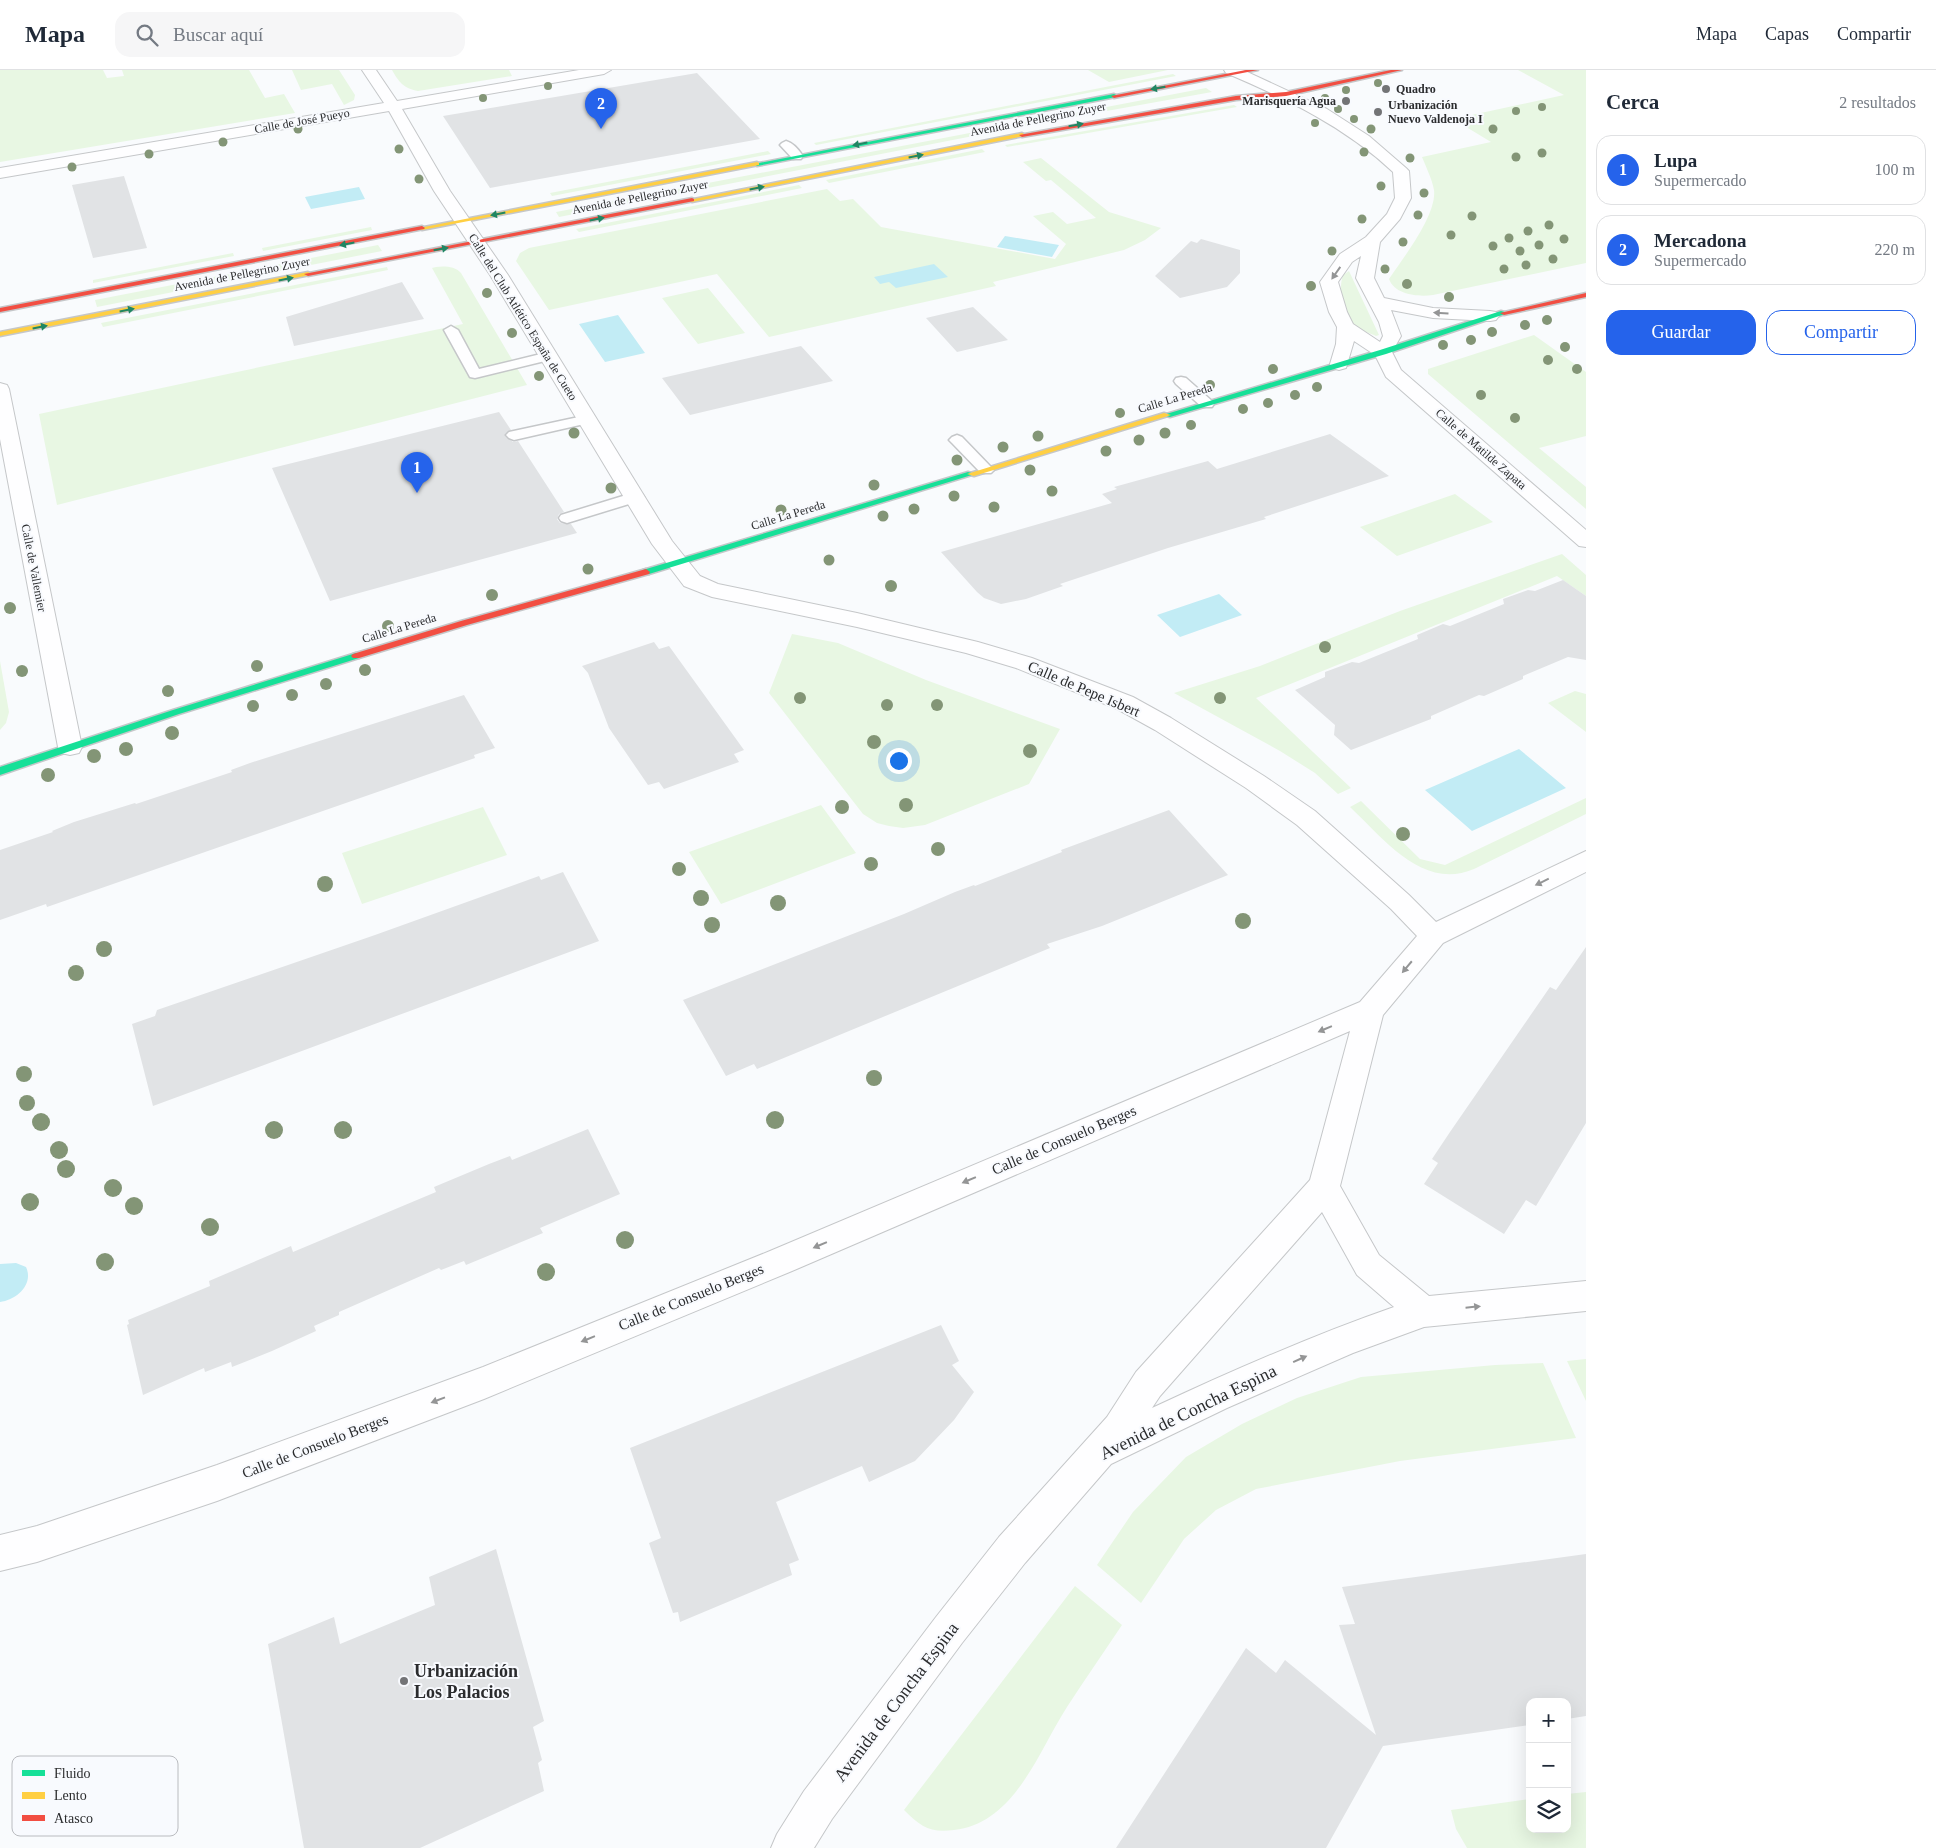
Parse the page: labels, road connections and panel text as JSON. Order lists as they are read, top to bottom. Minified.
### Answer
{"streets":{"main road":["Avenida de Pellegrino Zuyer","Calle La Pereda"],"street":["Calle de José Pueyo","Calle del Club Atlético España de Cueto","Calle de Matilde Zapata","Calle de Vallemier","Calle de Pepe Isbert","Calle de Consuelo Berges","Avenida de Concha Espina"]},"crossings":[["Avenida de Pellegrino Zuyer","Calle del Club Atlético España de Cueto"],["Calle de José Pueyo","Calle del Club Atlético España de Cueto"],["Calle del Club Atlético España de Cueto","Calle La Pereda"],["Calle del Club Atlético España de Cueto","Calle de Pepe Isbert"],["Calle La Pereda","Calle de Matilde Zapata"],["Calle La Pereda","Calle de Vallemier"],["Calle La Pereda","Calle de Pepe Isbert"],["Calle de Pepe Isbert","Calle de Consuelo Berges"],["Calle de Consuelo Berges","Avenida de Concha Espina"]],"one_way":["Calle de Consuelo Berges","Avenida de Concha Espina"],"places":["Quadro","Marisquería Agua","Urbanización Nuevo Valdenoja I","Urbanización Los Palacios"],"legend":["Fluido","Lento","Atasco"],"page":{"header":"Mapa","search":"Buscar aquí","nav":["Mapa","Capas","Compartir"],"heading":["Cerca","2 resultados"],"pins":["2","1"],"list":[{"mark":"1","name":"Lupa","note":"Supermercado","value":"100 m"},{"mark":"2","name":"Mercadona","note":"Supermercado","value":"220 m"}],"buttons":["Guardar","Compartir"],"map_buttons":["+","−"]}}
